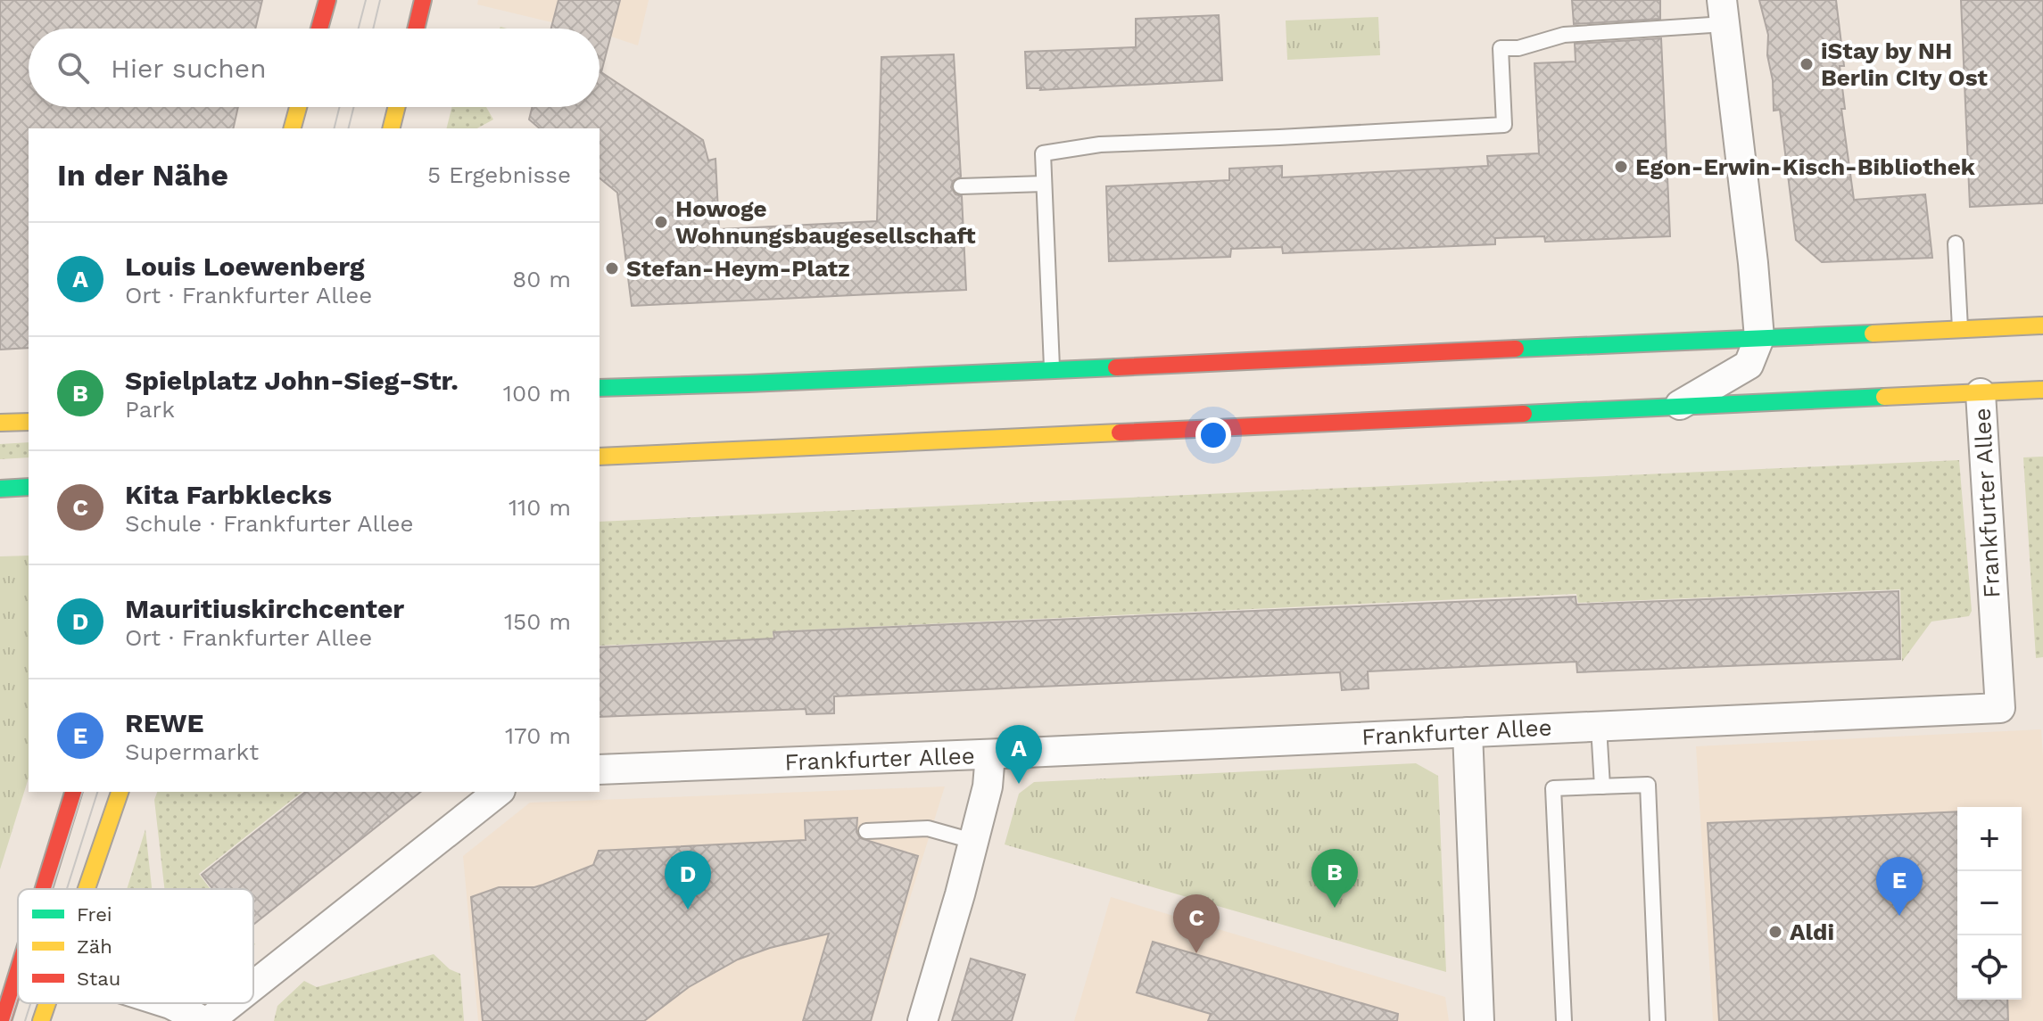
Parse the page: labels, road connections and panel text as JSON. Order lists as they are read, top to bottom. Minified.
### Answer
{"streets":{"main road":["Frankfurter Allee"]},"places":["iStay by NH Berlin CIty Ost","Egon-Erwin-Kisch-Bibliothek","Howoge Wohnungsbaugesellschaft","Stefan-Heym-Platz","Aldi"],"legend":["Frei","Zäh","Stau"],"page":{"search":"Hier suchen","heading":["In der Nähe","5 Ergebnisse"],"list":[{"mark":"A","name":"Louis Loewenberg","note":"Ort · Frankfurter Allee","value":"80 m"},{"mark":"B","name":"Spielplatz John-Sieg-Str.","note":"Park","value":"100 m"},{"mark":"C","name":"Kita Farbklecks","note":"Schule · Frankfurter Allee","value":"110 m"},{"mark":"D","name":"Mauritiuskirchcenter","note":"Ort · Frankfurter Allee","value":"150 m"},{"mark":"E","name":"REWE","note":"Supermarkt","value":"170 m"}],"pins":["A","B","D","E","C"],"map_buttons":["+","−"]}}
